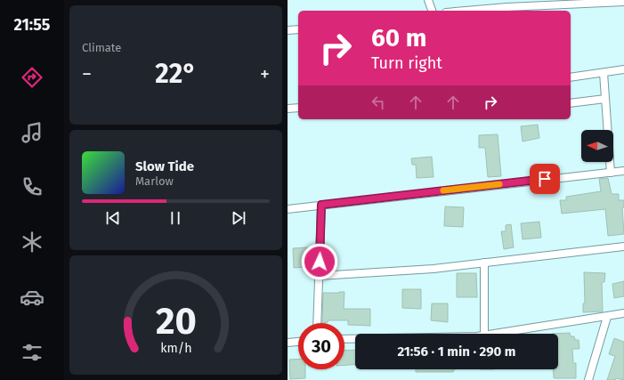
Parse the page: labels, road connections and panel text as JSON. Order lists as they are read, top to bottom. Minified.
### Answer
{"north":"left","page":{"tabs":"21:55","tile":"Climate","turn":["60 m","Turn right"],"heat":["−","22°","+"],"song":["Slow Tide","Marlow"],"limit":"30","trip":"21:56 · 1 min · 290 m","gauge":["20","km/h"]}}
